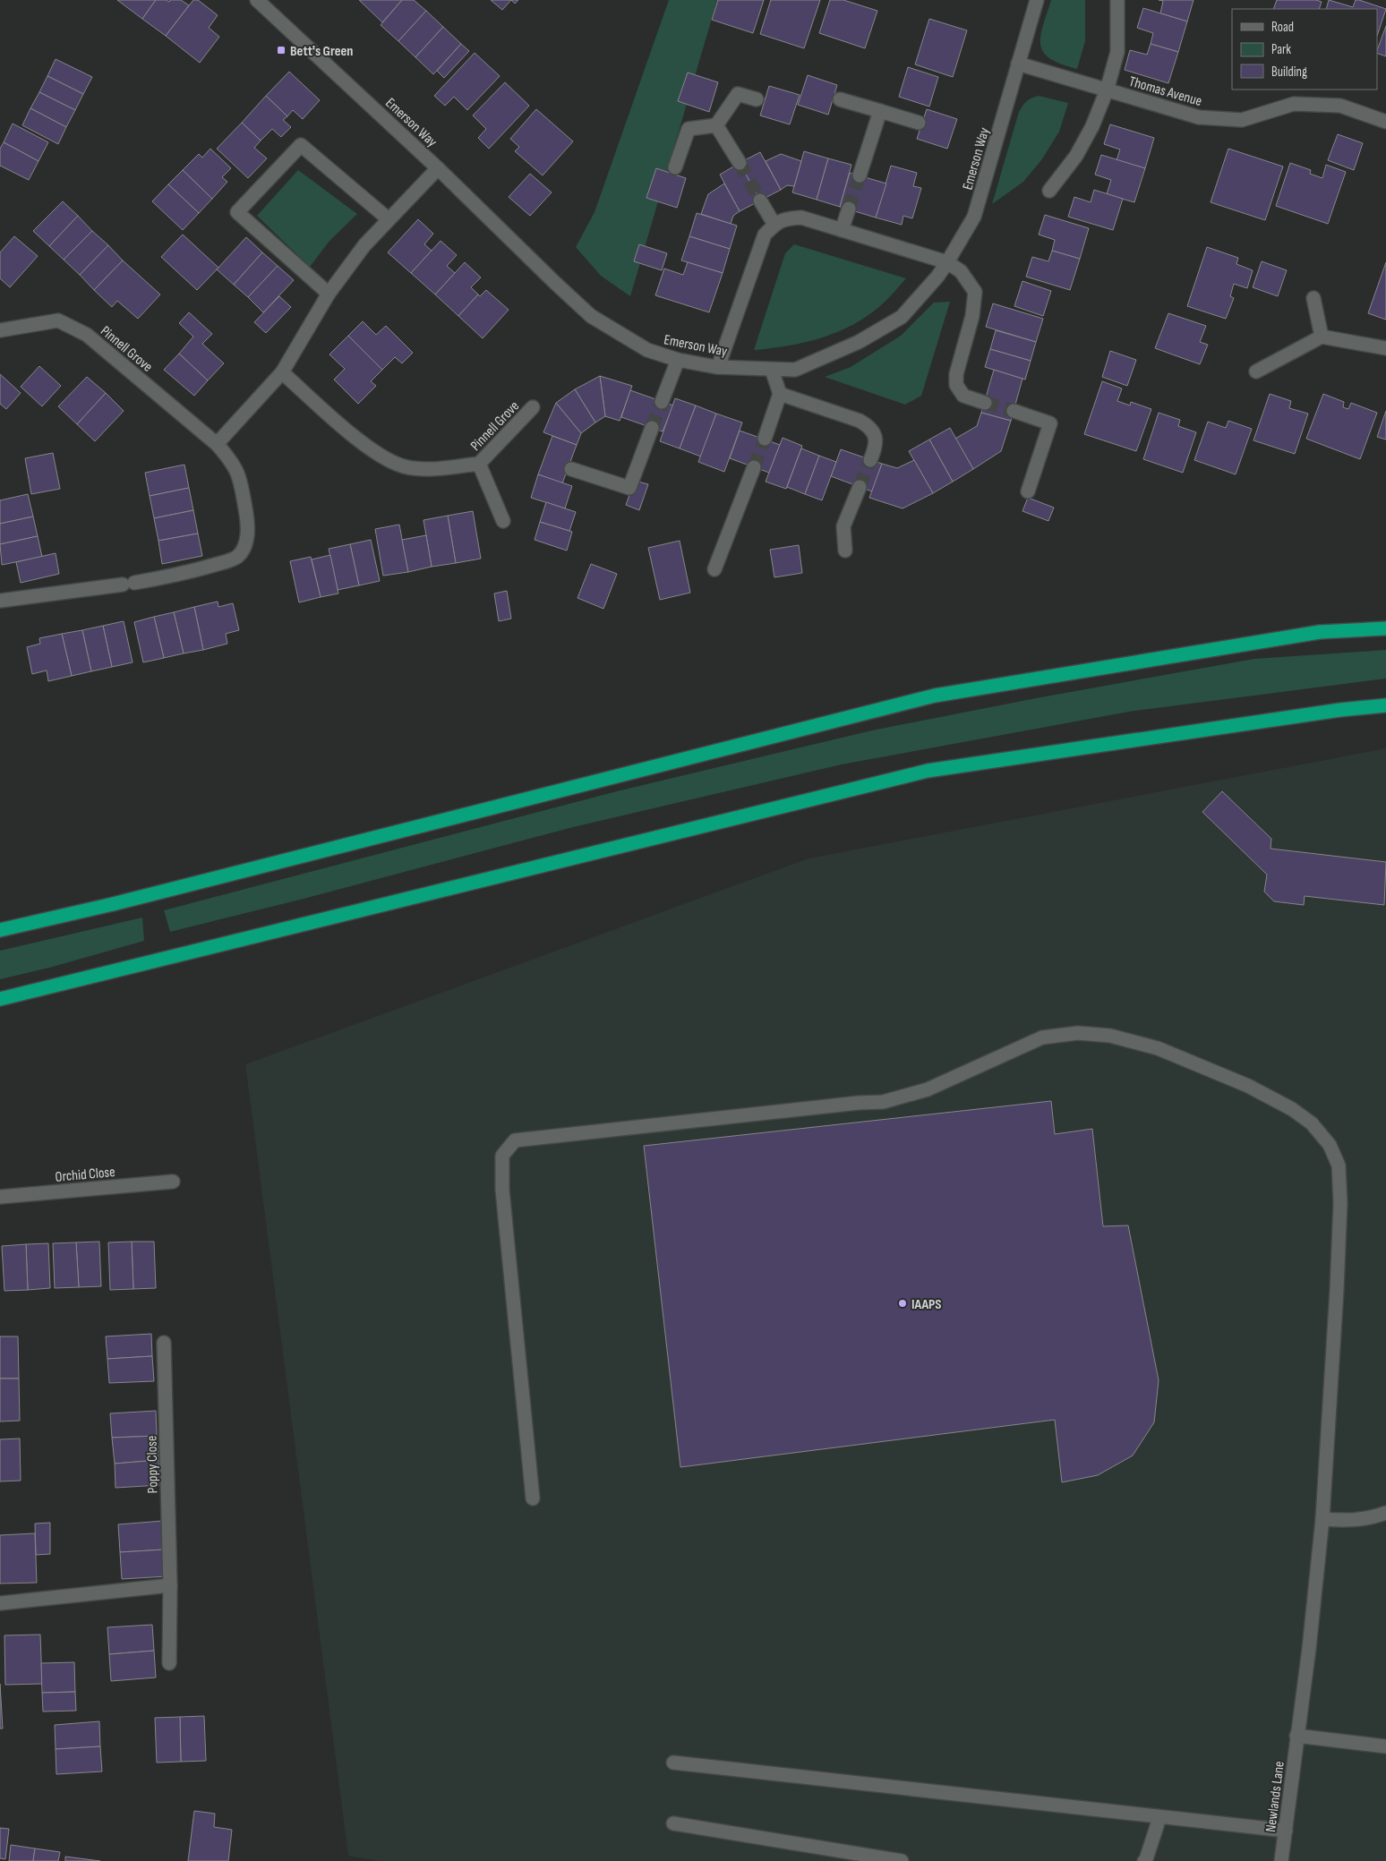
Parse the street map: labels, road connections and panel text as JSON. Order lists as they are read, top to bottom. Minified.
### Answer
{"streets":{"street":["Thomas Avenue","Emerson Way","Pinnell Grove","Orchid Close","Poppy Close","Newlands Lane"]},"crossings":[["Thomas Avenue","Emerson Way"]],"places":{"transit":["Bett's Green"],"other":["IAAPS"]},"legend":["Road","Park","Building"]}
